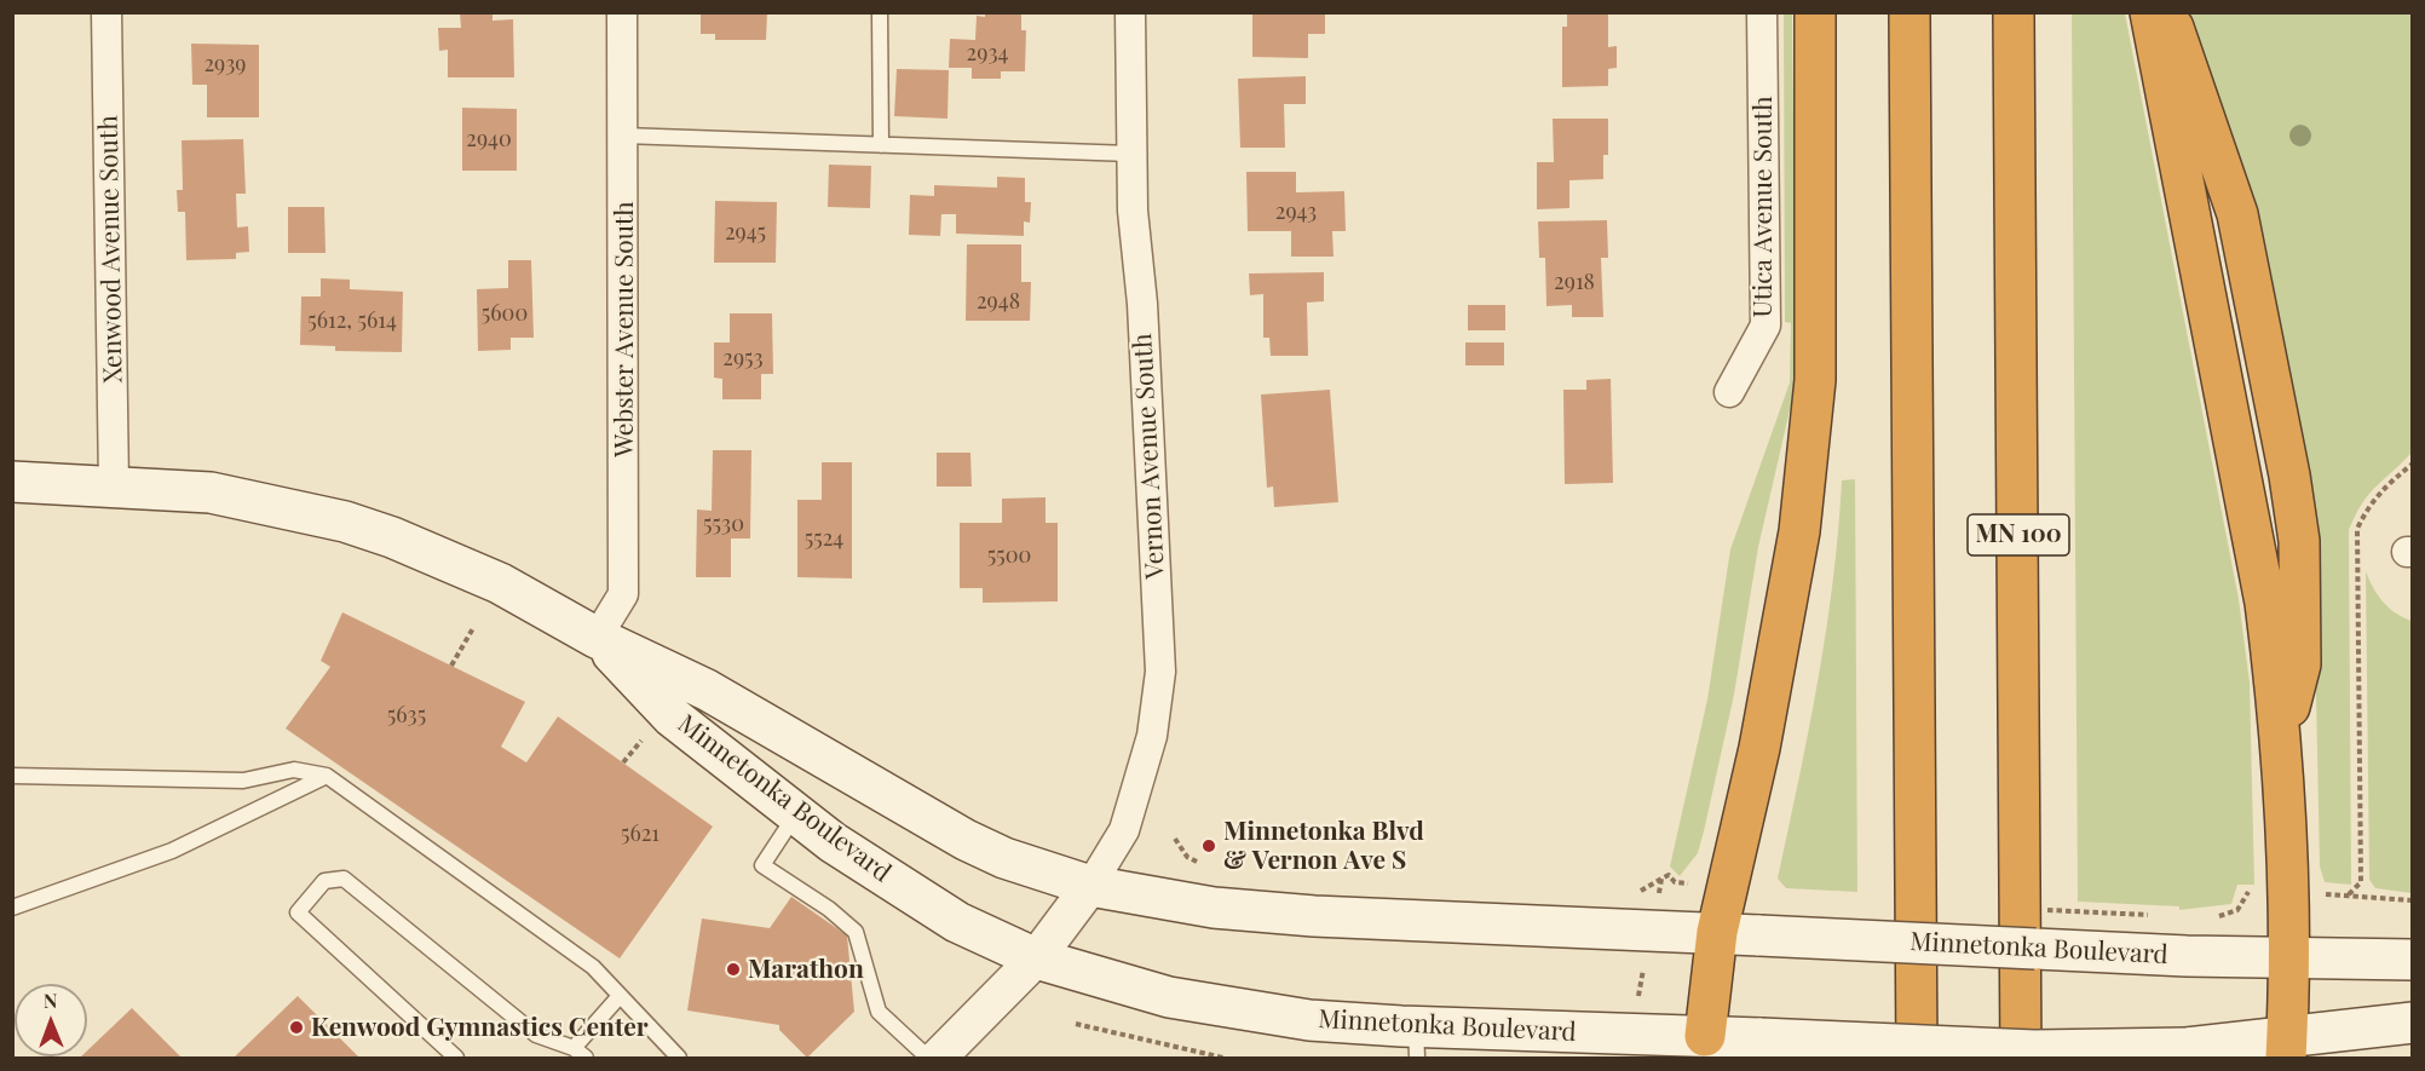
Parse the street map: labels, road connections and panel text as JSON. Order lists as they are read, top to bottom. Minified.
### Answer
{"streets":{"highway":["MN 100"],"main road":["Minnetonka Boulevard"],"street":["Utica Avenue South","Xenwood Avenue South","Webster Avenue South","Vernon Avenue South"]},"crossings":[["Xenwood Avenue South","Minnetonka Boulevard"],["Webster Avenue South","Minnetonka Boulevard"],["Vernon Avenue South","Minnetonka Boulevard"]],"places":["Minnetonka Blvd & Vernon Ave S","Marathon","Kenwood Gymnastics Center"],"house_numbers":["2934","2939","2940","2943","2945","2918","2948","5600","5612, 5614","2953","5530","5524","5500","5635","5621"],"north":"top"}
